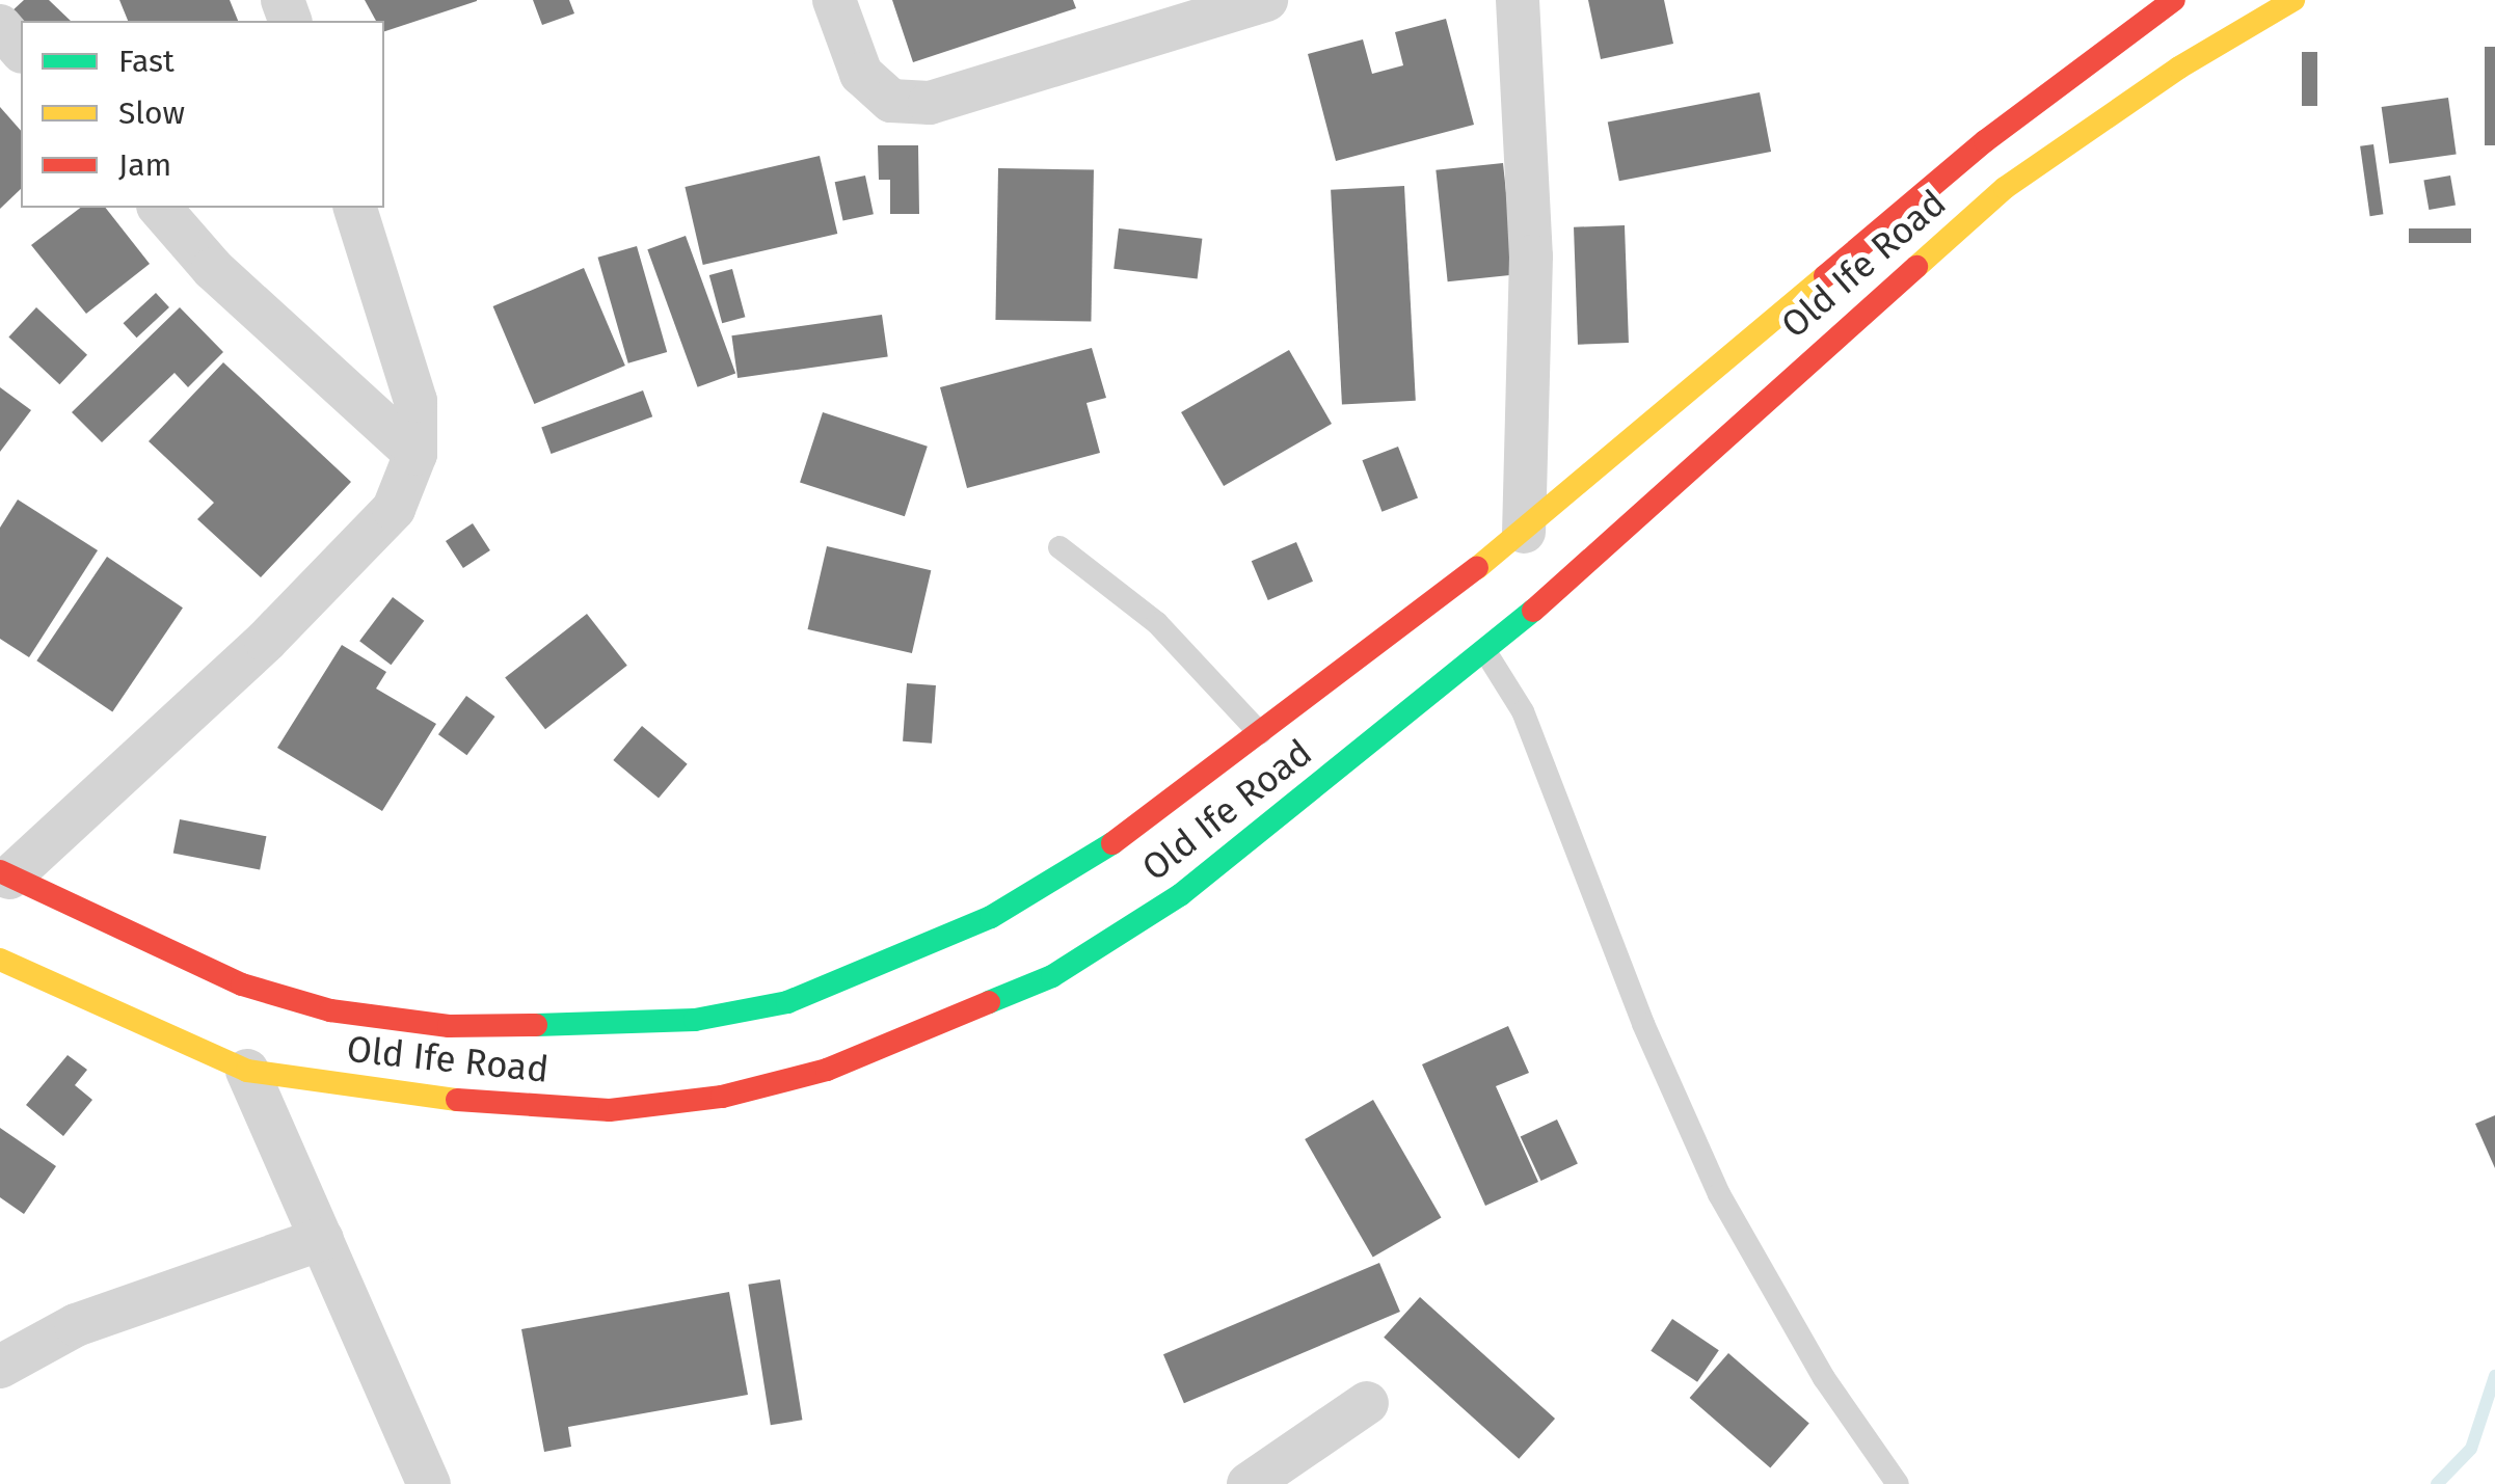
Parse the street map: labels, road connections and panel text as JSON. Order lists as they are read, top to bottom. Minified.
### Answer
{"streets":{"main road":["Old Ife Road"]},"legend":["Fast","Slow","Jam"]}
